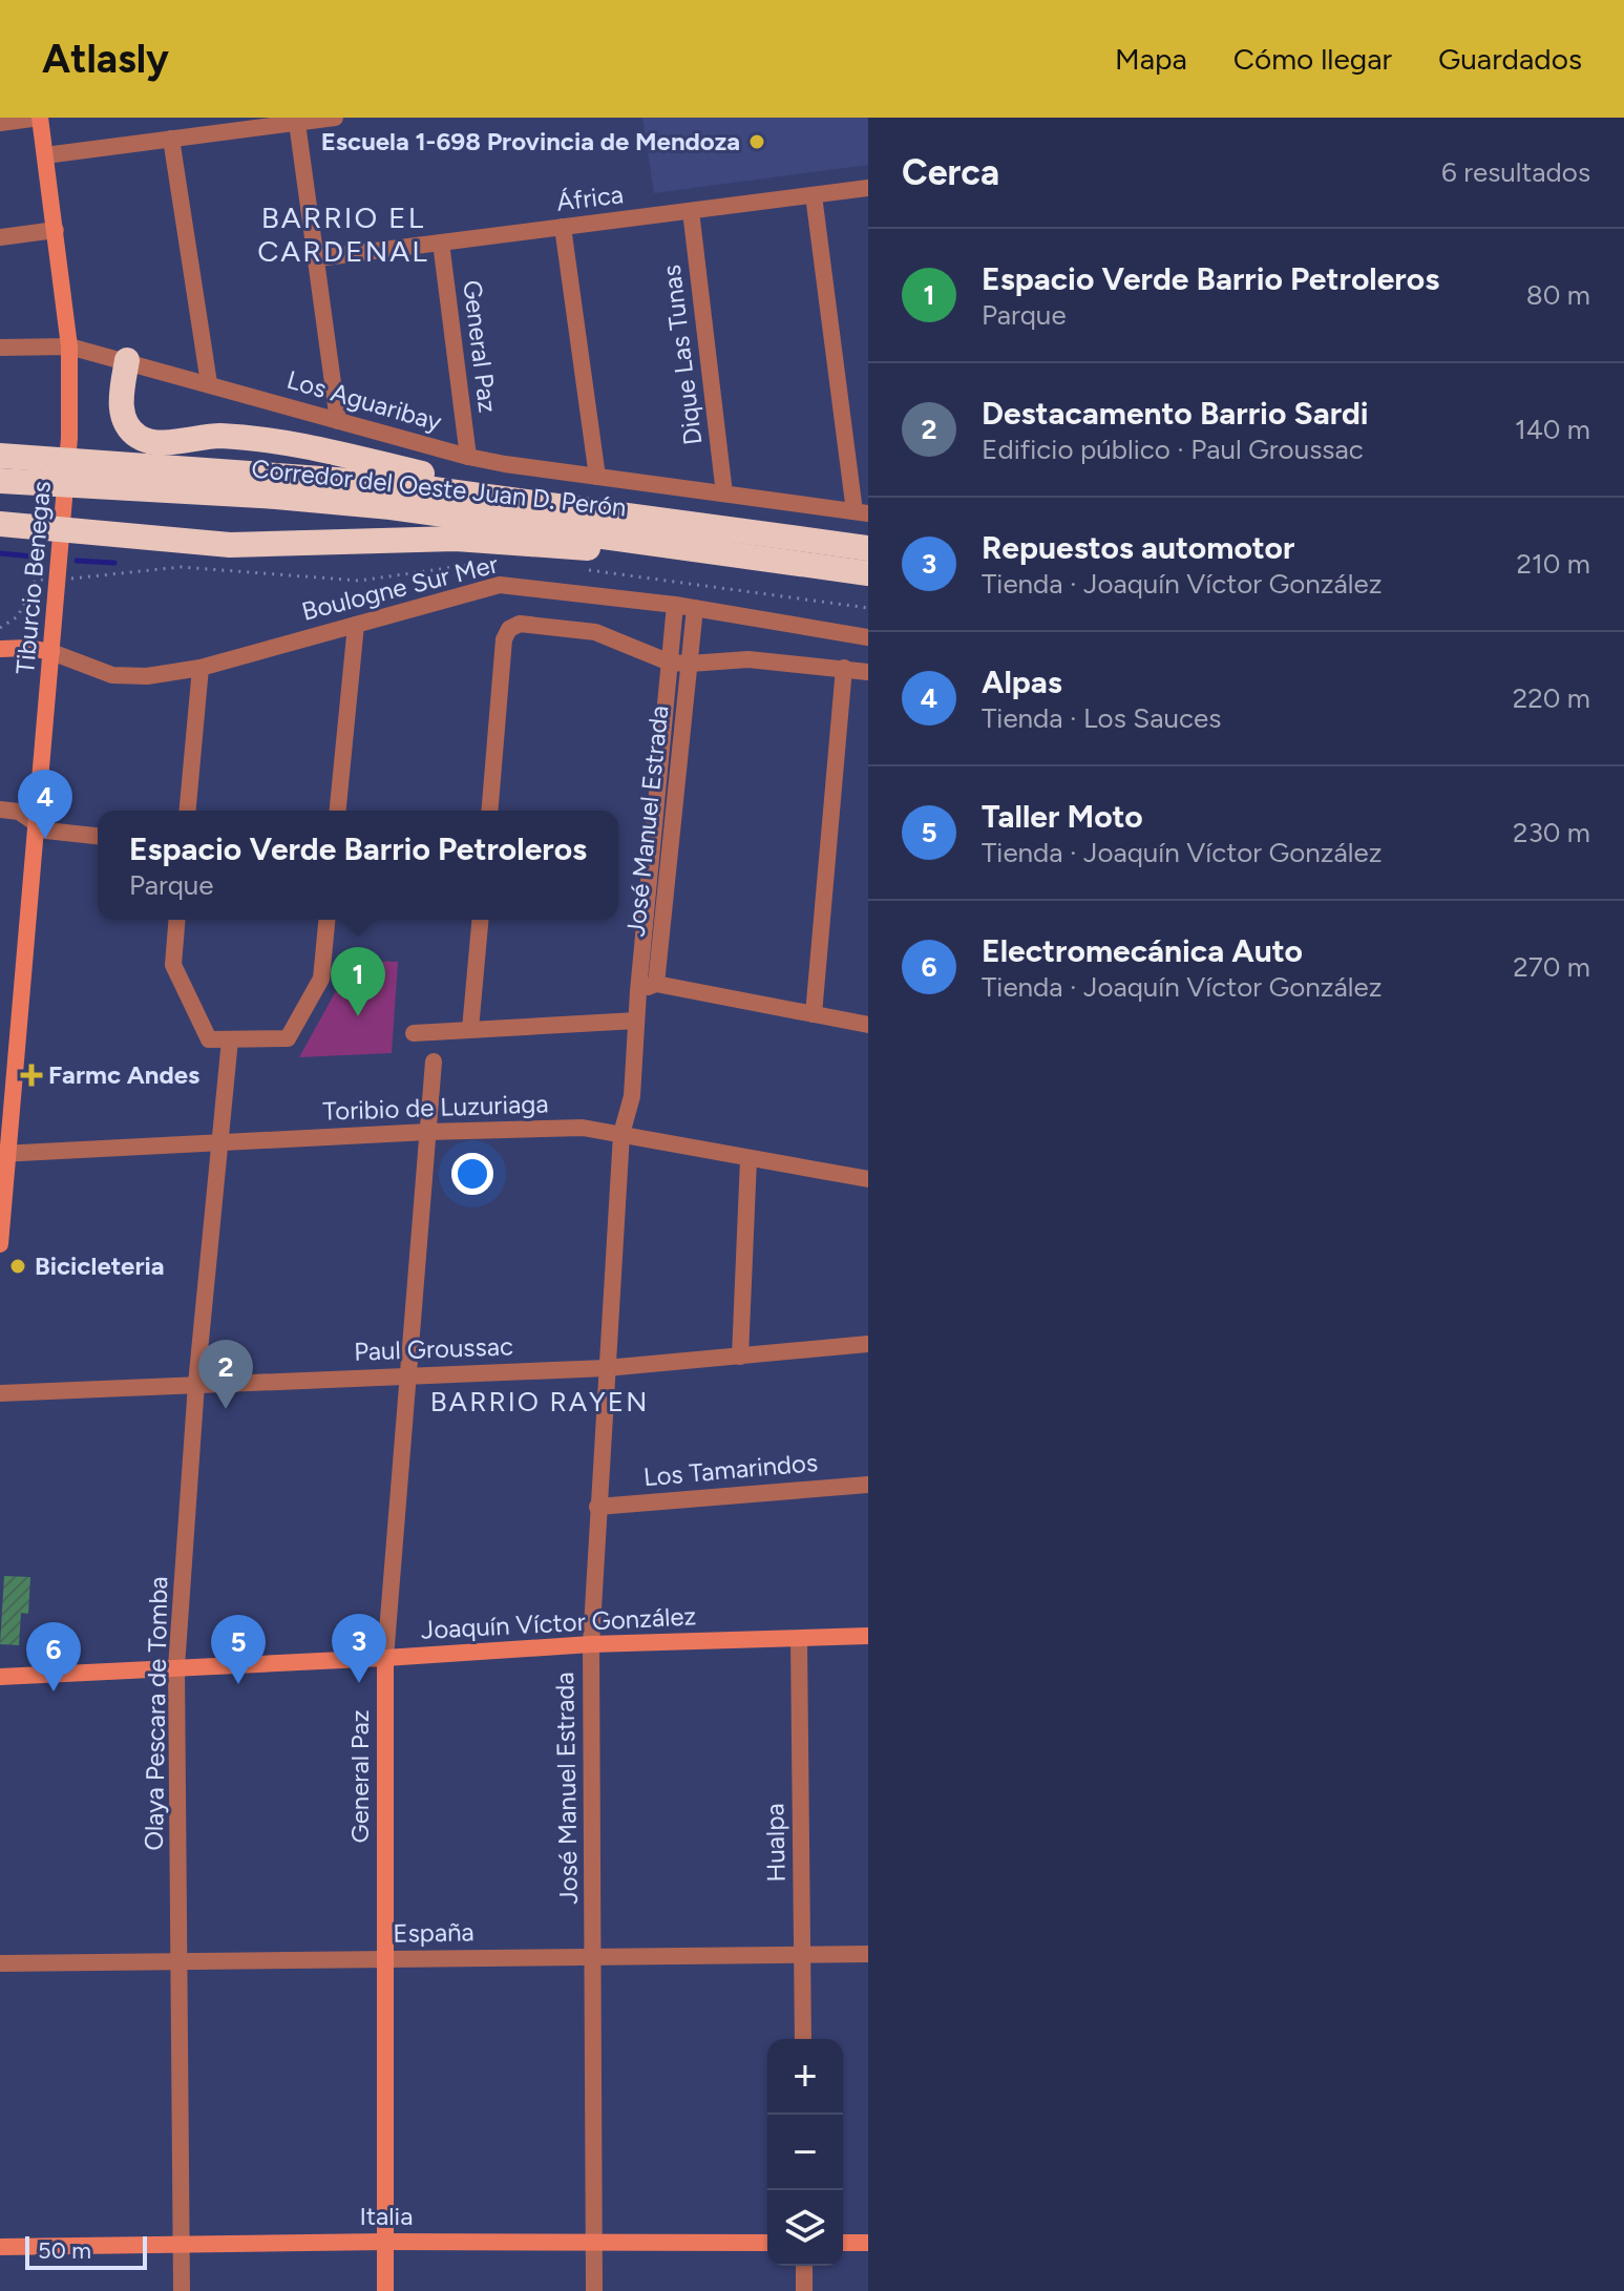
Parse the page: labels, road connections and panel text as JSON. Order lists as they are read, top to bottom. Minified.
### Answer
{"streets":{"highway":["Corredor del Oeste Juan D. Perón"],"main road":["General Paz","Tiburcio Benegas","Boulogne Sur Mer","Joaquín Víctor González","Italia"],"street":["África","Dique Las Tunas","Los Aguaribay","José Manuel Estrada","Toribio de Luzuriaga","Paul Groussac","Los Tamarindos","Olaya Pescara de Tomba","Hualpa","España"]},"crossings":[["África","General Paz"],["África","Dique Las Tunas"],["General Paz","Los Aguaribay"],["General Paz","Toribio de Luzuriaga"],["General Paz","Paul Groussac"],["General Paz","Joaquín Víctor González"],["General Paz","España"],["General Paz","Italia"],["Dique Las Tunas","Los Aguaribay"],["Los Aguaribay","Tiburcio Benegas"],["Tiburcio Benegas","Boulogne Sur Mer"],["Tiburcio Benegas","Toribio de Luzuriaga"],["Boulogne Sur Mer","José Manuel Estrada"],["José Manuel Estrada","Toribio de Luzuriaga"],["José Manuel Estrada","Paul Groussac"],["José Manuel Estrada","Los Tamarindos"],["José Manuel Estrada","Joaquín Víctor González"],["José Manuel Estrada","España"],["José Manuel Estrada","Italia"],["Toribio de Luzuriaga","Olaya Pescara de Tomba"],["Paul Groussac","Olaya Pescara de Tomba"],["Joaquín Víctor González","Olaya Pescara de Tomba"],["Joaquín Víctor González","Hualpa"],["Olaya Pescara de Tomba","España"],["Olaya Pescara de Tomba","Italia"],["Hualpa","España"]],"districts":["BARRIO EL CARDENAL","BARRIO RAYEN"],"places":{"other":["Escuela 1-698 Provincia de Mendoza","Bicicleteria"],"health":["Farmc Andes"]},"scale_bar":"50 m","page":{"header":"Atlasly","nav":["Mapa","Cómo llegar","Guardados"],"heading":["Cerca","6 resultados"],"list":[{"mark":"1","name":"Espacio Verde Barrio Petroleros","note":"Parque","value":"80 m"},{"mark":"2","name":"Destacamento Barrio Sardi","note":"Edificio público · Paul Groussac","value":"140 m"},{"mark":"3","name":"Repuestos automotor","note":"Tienda · Joaquín Víctor González","value":"210 m"},{"mark":"4","name":"Alpas","note":"Tienda · Los Sauces","value":"220 m"},{"mark":"5","name":"Taller Moto","note":"Tienda · Joaquín Víctor González","value":"230 m"},{"mark":"6","name":"Electromecánica Auto","note":"Tienda · Joaquín Víctor González","value":"270 m"}],"pins":["4","1","2","3","5","6"],"popup":["Espacio Verde Barrio Petroleros","Parque"],"map_buttons":["+","−"],"scale":"50 m"}}
